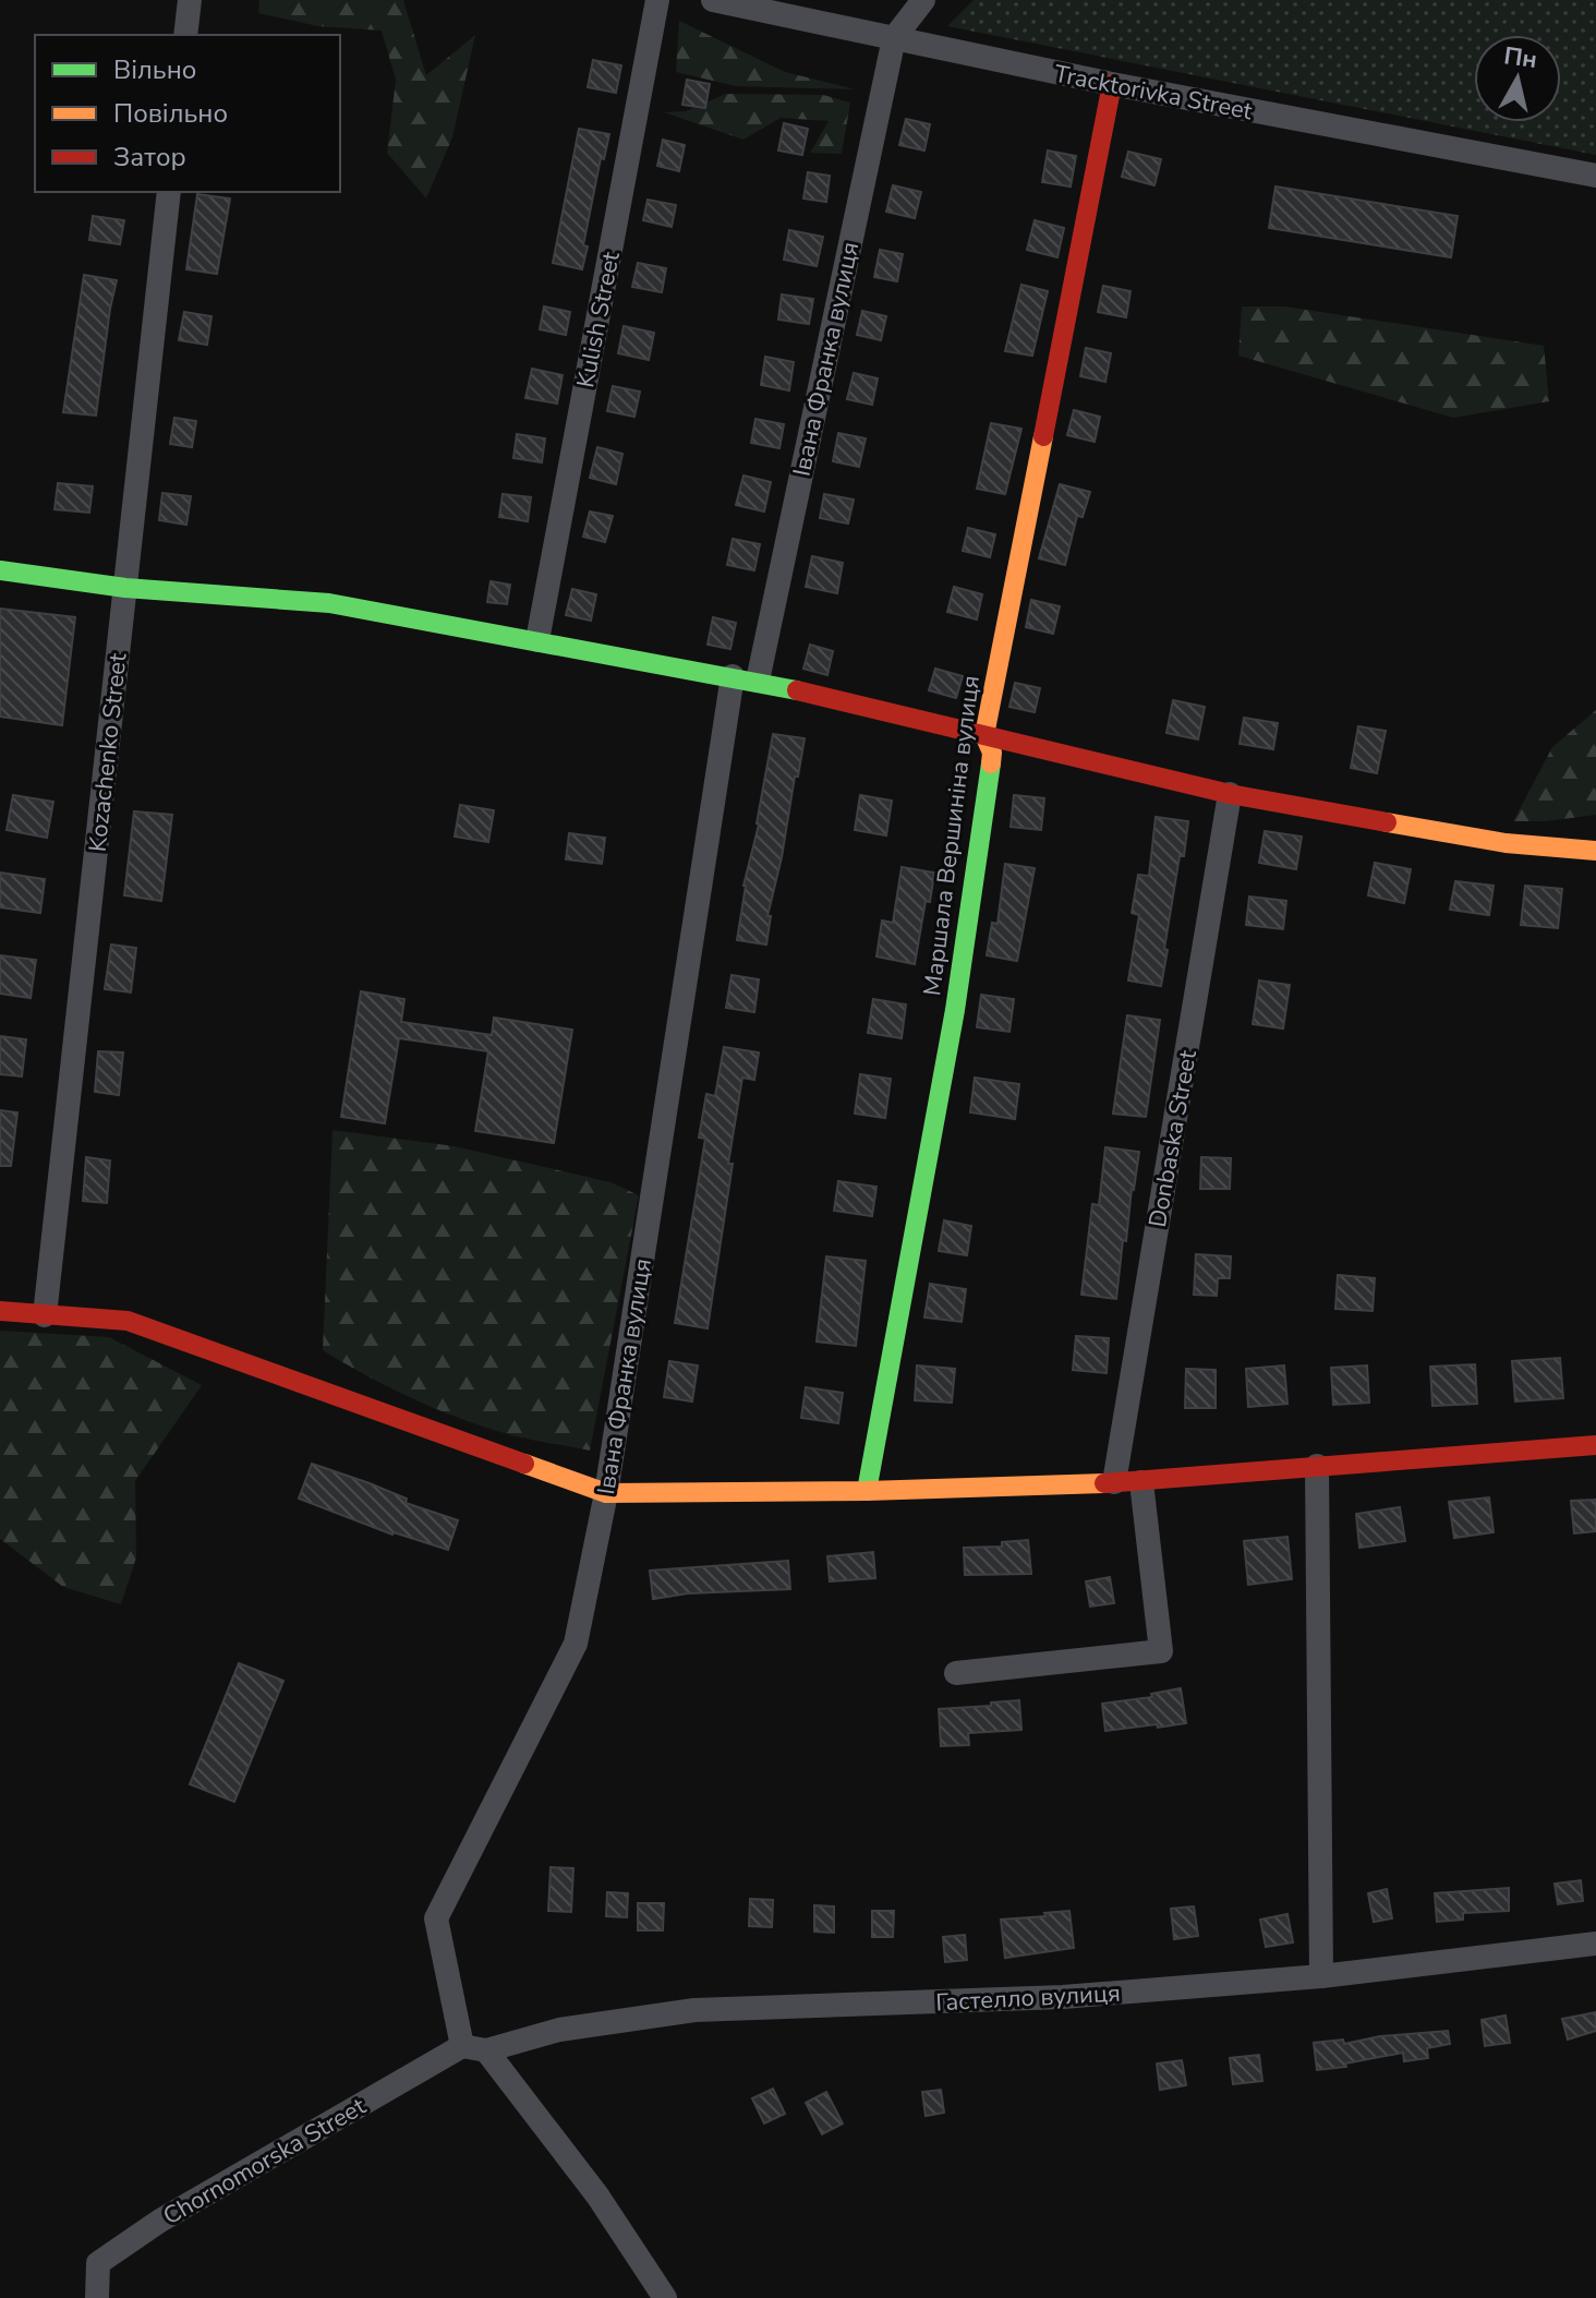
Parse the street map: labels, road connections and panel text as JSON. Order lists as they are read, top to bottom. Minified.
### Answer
{"streets":{"street":["Tracktorivka Street","Kulish Street","Івана Франка вулиця","Kozachenko Street","Маршала Вершиніна вулиця","Donbaska Street","Гастелло вулиця","Chornomorska Street"]},"crossings":[["Tracktorivka Street","Івана Франка вулиця"],["Tracktorivka Street","Маршала Вершиніна вулиця"],["Івана Франка вулиця","Гастелло вулиця"],["Івана Франка вулиця","Chornomorska Street"],["Гастелло вулиця","Chornomorska Street"]],"legend":["Вільно","Повільно","Затор"],"north":"top"}
